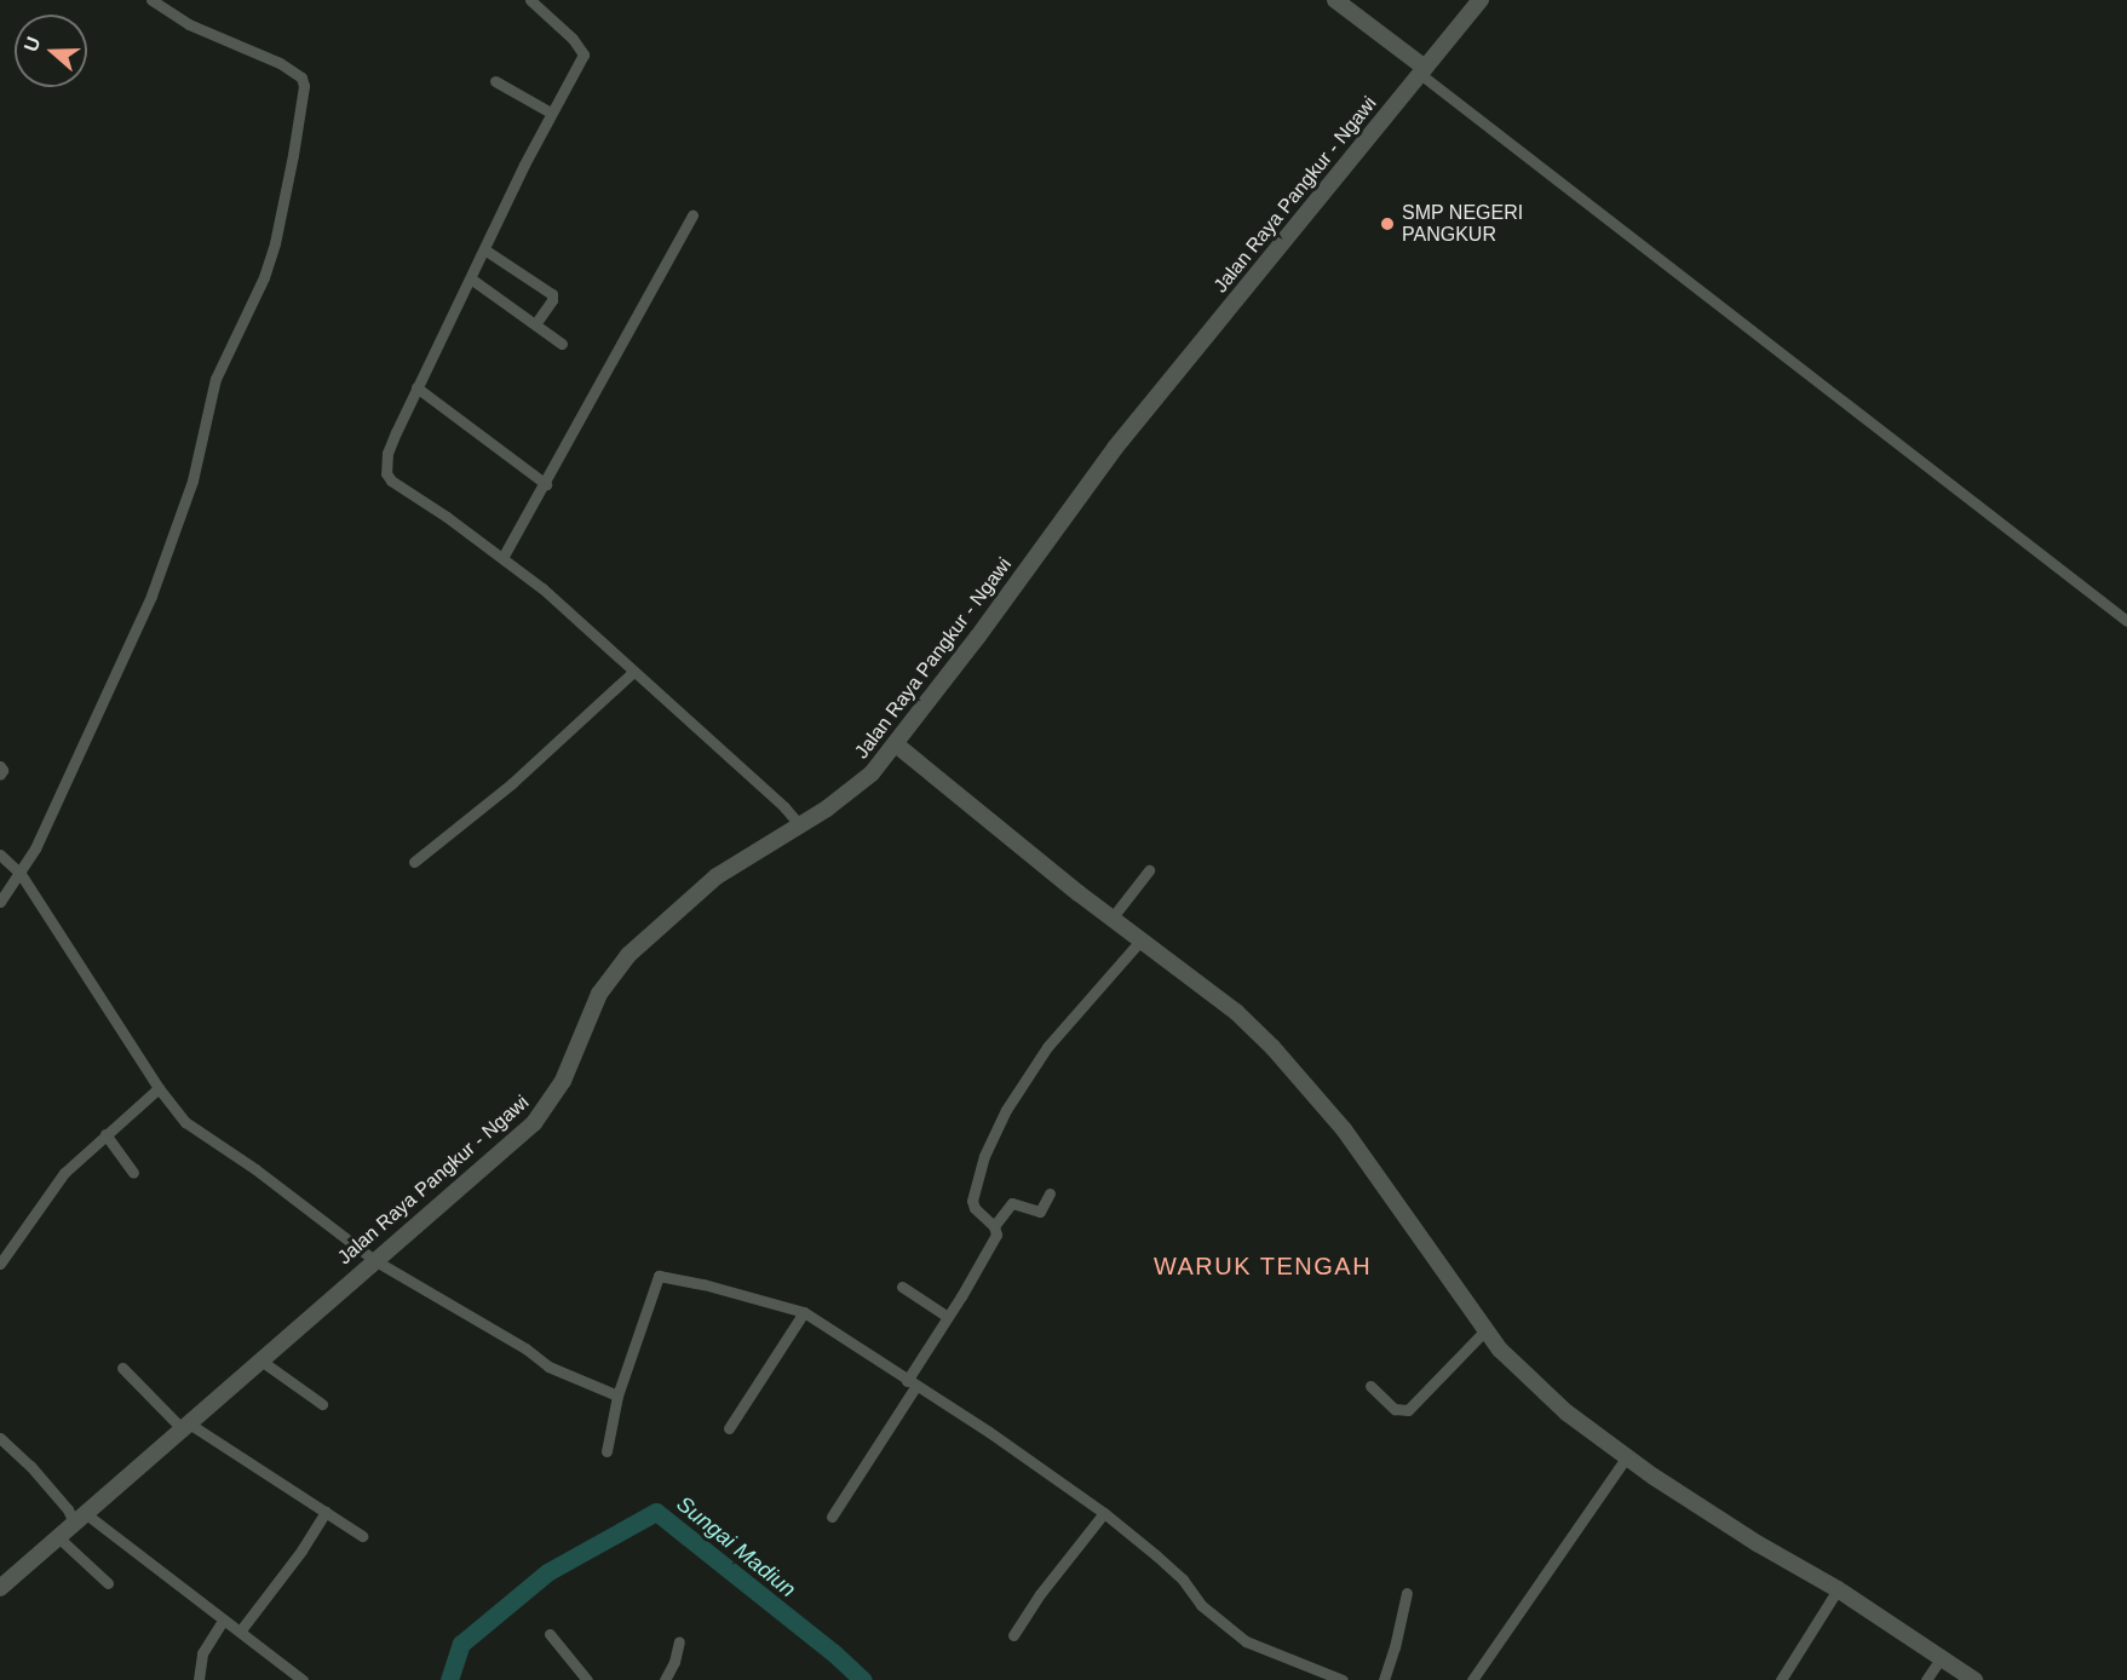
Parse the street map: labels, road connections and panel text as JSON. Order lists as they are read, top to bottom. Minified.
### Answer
{"streets":{"main road":["Jalan Raya Pangkur - Ngawi"]},"districts":["WARUK TENGAH"],"water":["Sungai Madiun"],"places":["SMP NEGERI PANGKUR"],"north":"left"}
